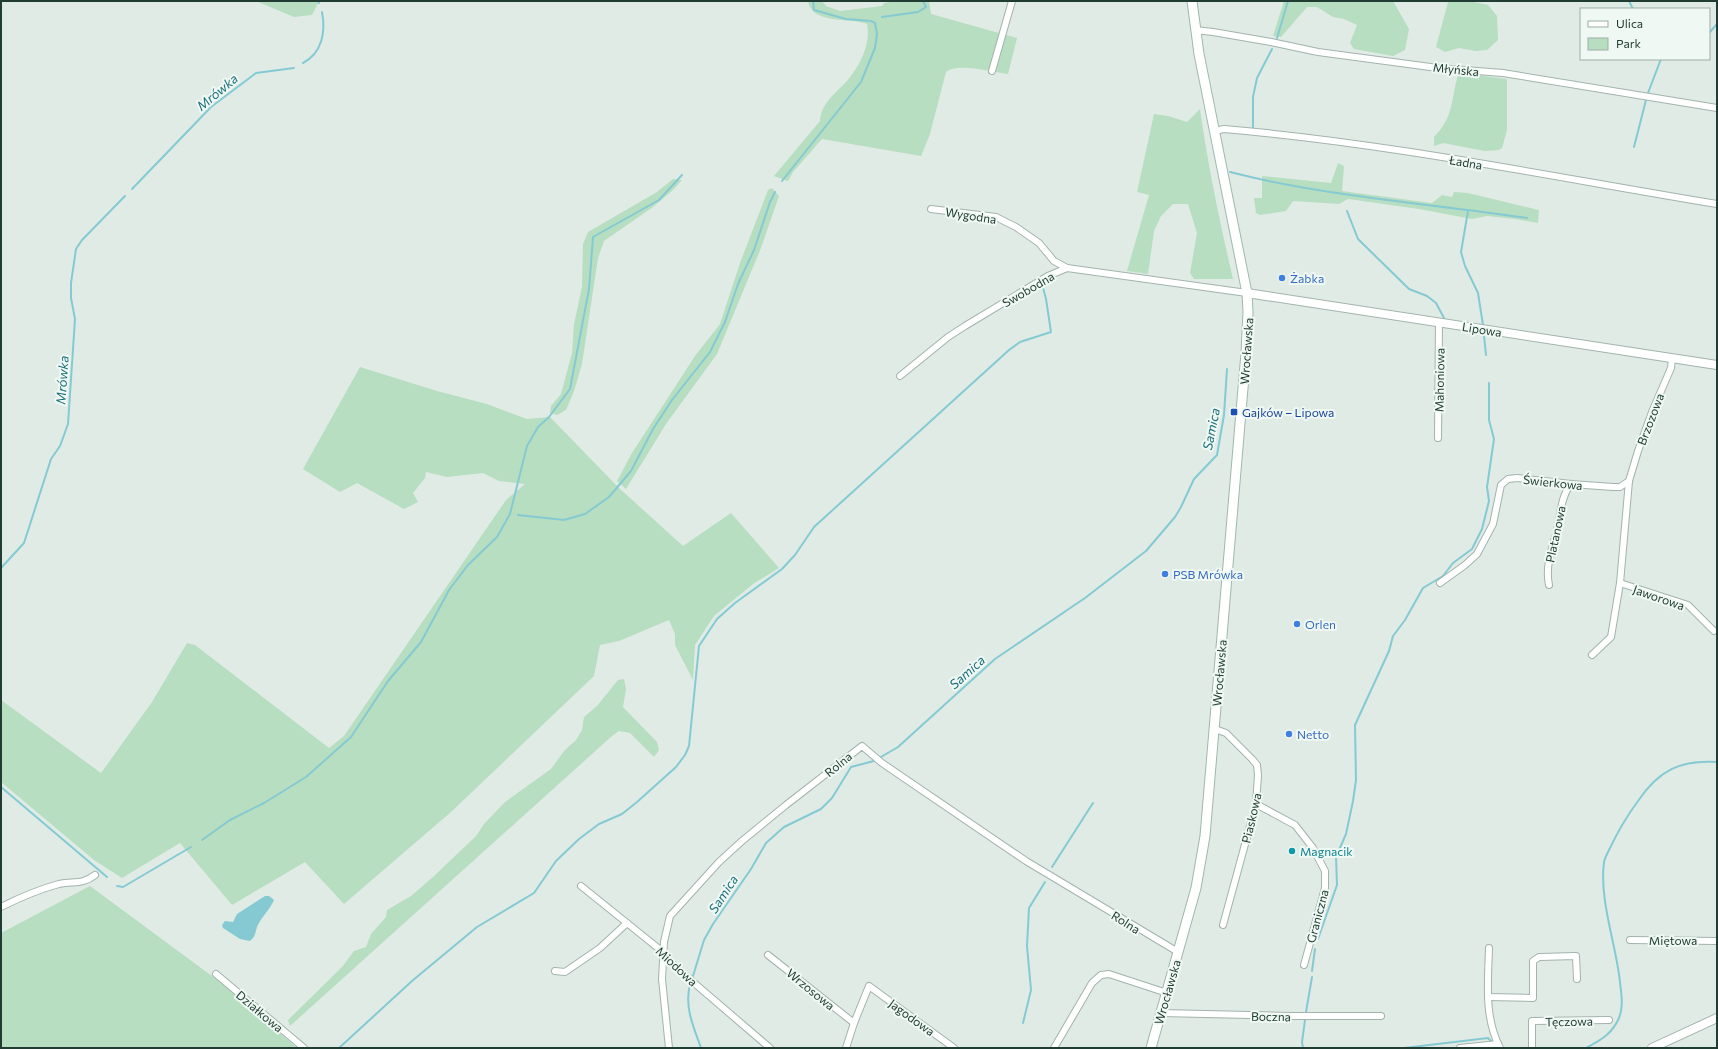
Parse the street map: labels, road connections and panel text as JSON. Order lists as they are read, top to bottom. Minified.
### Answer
{"streets":{"main road":["Wrocławska"],"street":["Młyńska","Ładna","Wygodna","Swobodna","Lipowa","Mahoniowa","Brzozowa","Świerkowa","Platanowa","Jaworowa","Rolna","Piaskowa","Graniczna","Miętowa","Miodowa","Wrzosowa","Działkowa","Boczna","Jagodowa","Tęczowa"]},"crossings":[["Ładna","Wrocławska"],["Wygodna","Swobodna"],["Swobodna","Lipowa"],["Swobodna","Wrocławska"],["Lipowa","Wrocławska"],["Lipowa","Mahoniowa"],["Lipowa","Brzozowa"],["Wrocławska","Rolna"],["Wrocławska","Piaskowa"],["Wrocławska","Boczna"],["Brzozowa","Świerkowa"],["Brzozowa","Jaworowa"],["Świerkowa","Platanowa"],["Świerkowa","Jaworowa"],["Rolna","Miodowa"],["Piaskowa","Graniczna"],["Wrzosowa","Jagodowa"]],"water":["Mrówka","Samica"],"places":{"other":["Żabka","PSB Mrówka","Orlen","Netto","Magnacik"],"transit":["Gajków – Lipowa"]},"legend":["Ulica","Park"]}
